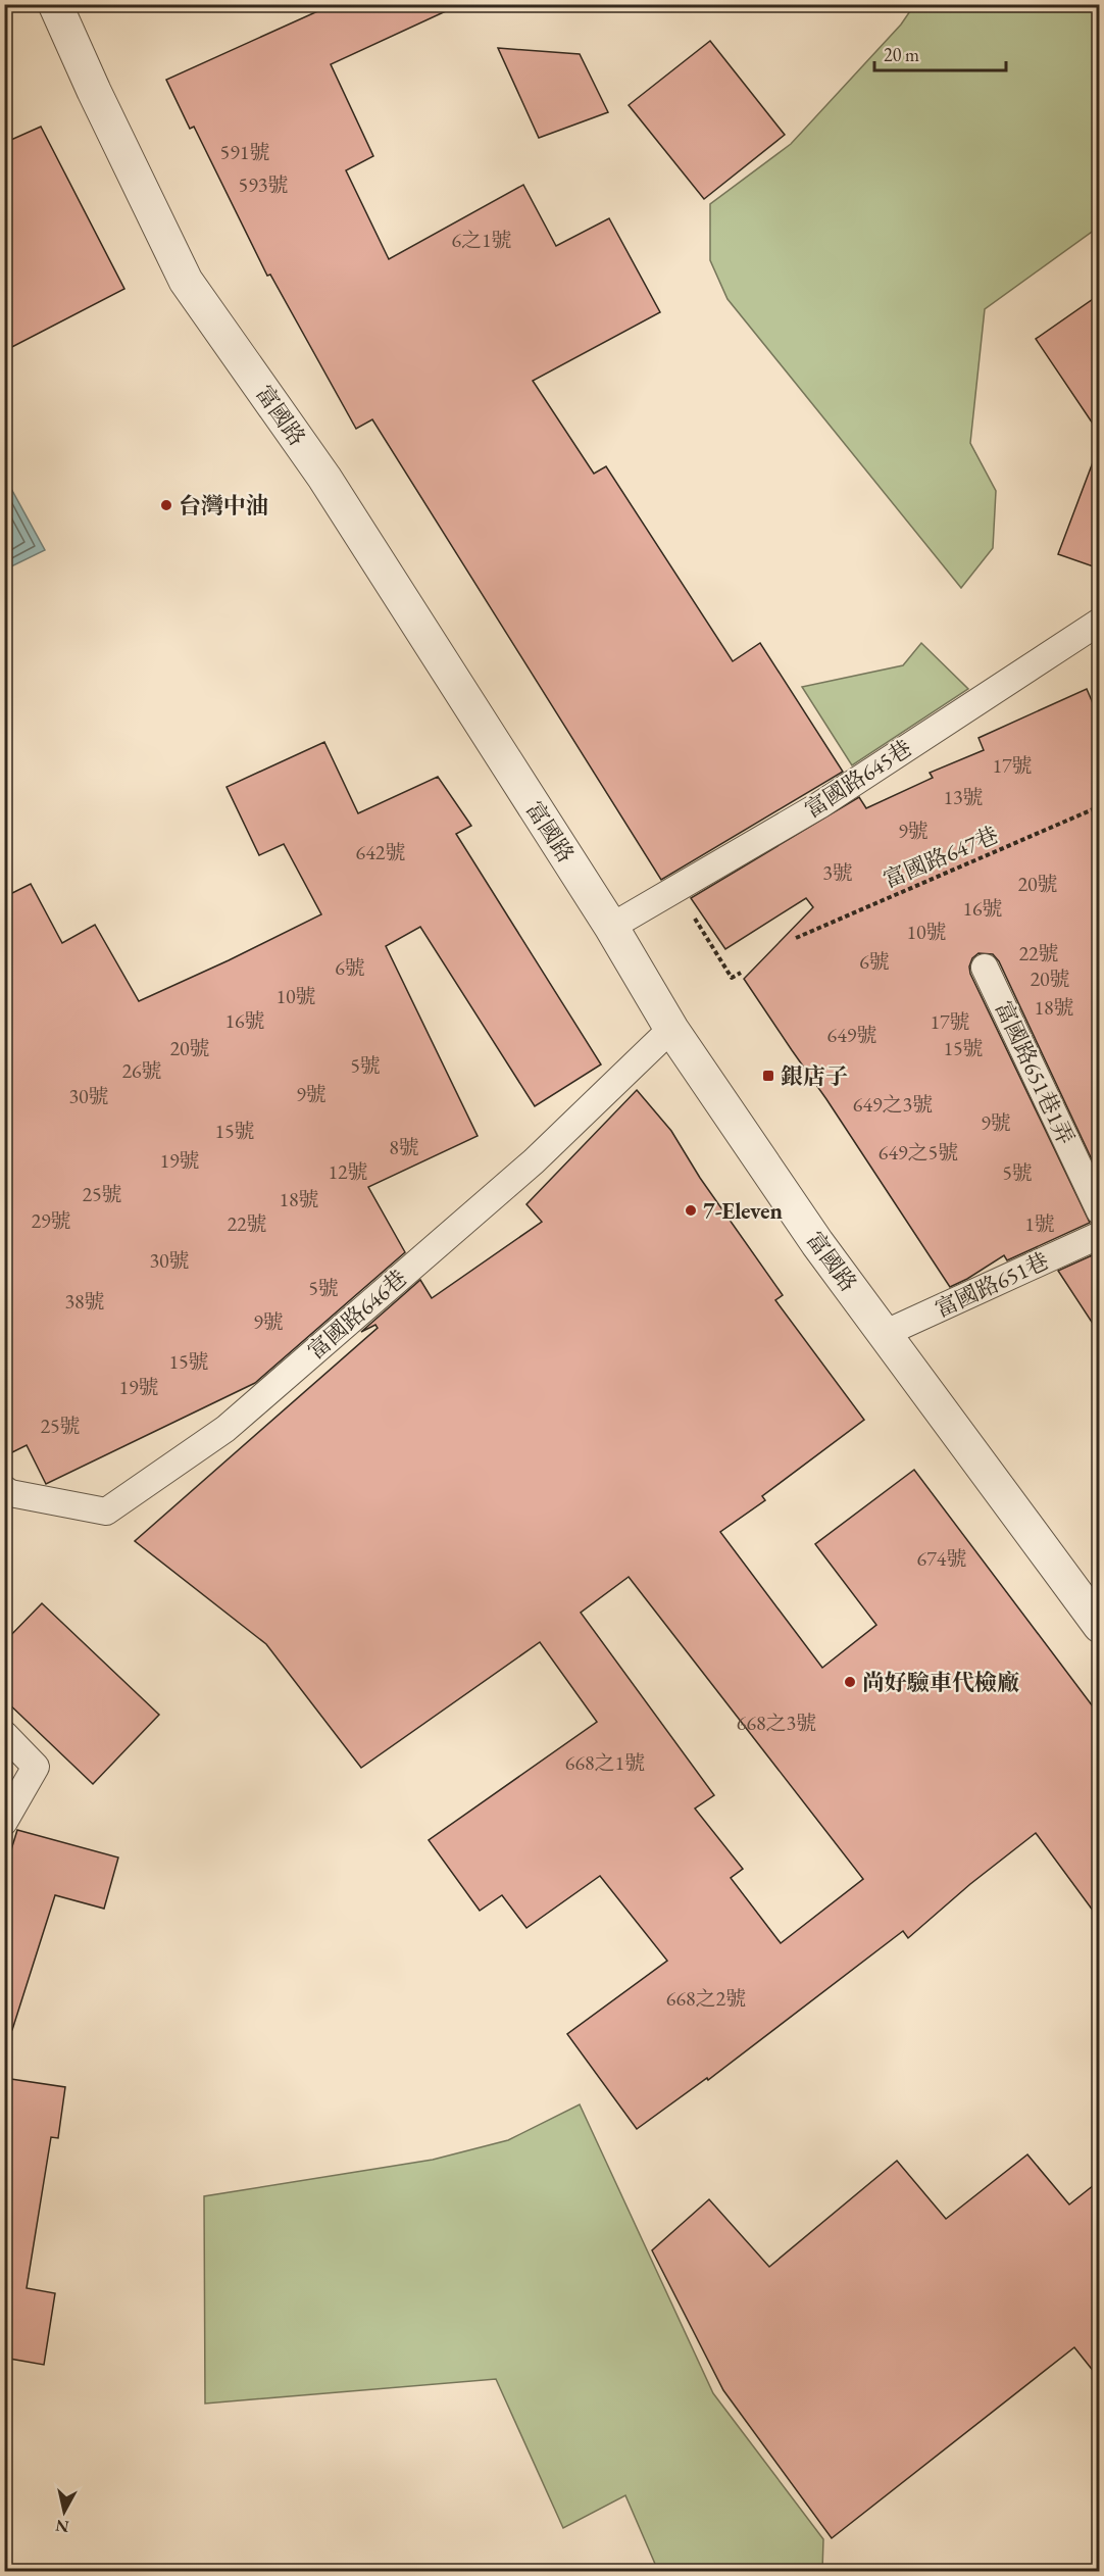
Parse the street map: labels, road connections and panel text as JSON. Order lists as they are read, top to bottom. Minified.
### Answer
{"streets":{"street":["富國路"],"lane":["富國路645巷","富國路651巷1弄","富國路651巷","富國路646巷"],"path":["富國路647巷"]},"crossings":[["富國路","富國路645巷"],["富國路","富國路651巷"],["富國路","富國路646巷"]],"places":{"other":["台灣中油","7-Eleven","尚好驗車代檢廠"],"transit":["銀店子"]},"house_numbers":["591號","593號","6之1號","17號","13號","9號","642號","3號","20號","16號","10號","22號","6號","6號","20號","10號","18號","16號","17號","649號","20號","15號","5號","26號","9號","30號","649之3號","9號","15號","8號","649之5號","19號","12號","5號","25號","18號","29號","22號","1號","30號","5號","38號","9號","15號","19號","25號","674號","668之3號","668之1號","668之2號"],"scale_bar":"20 m","north":"bottom"}
